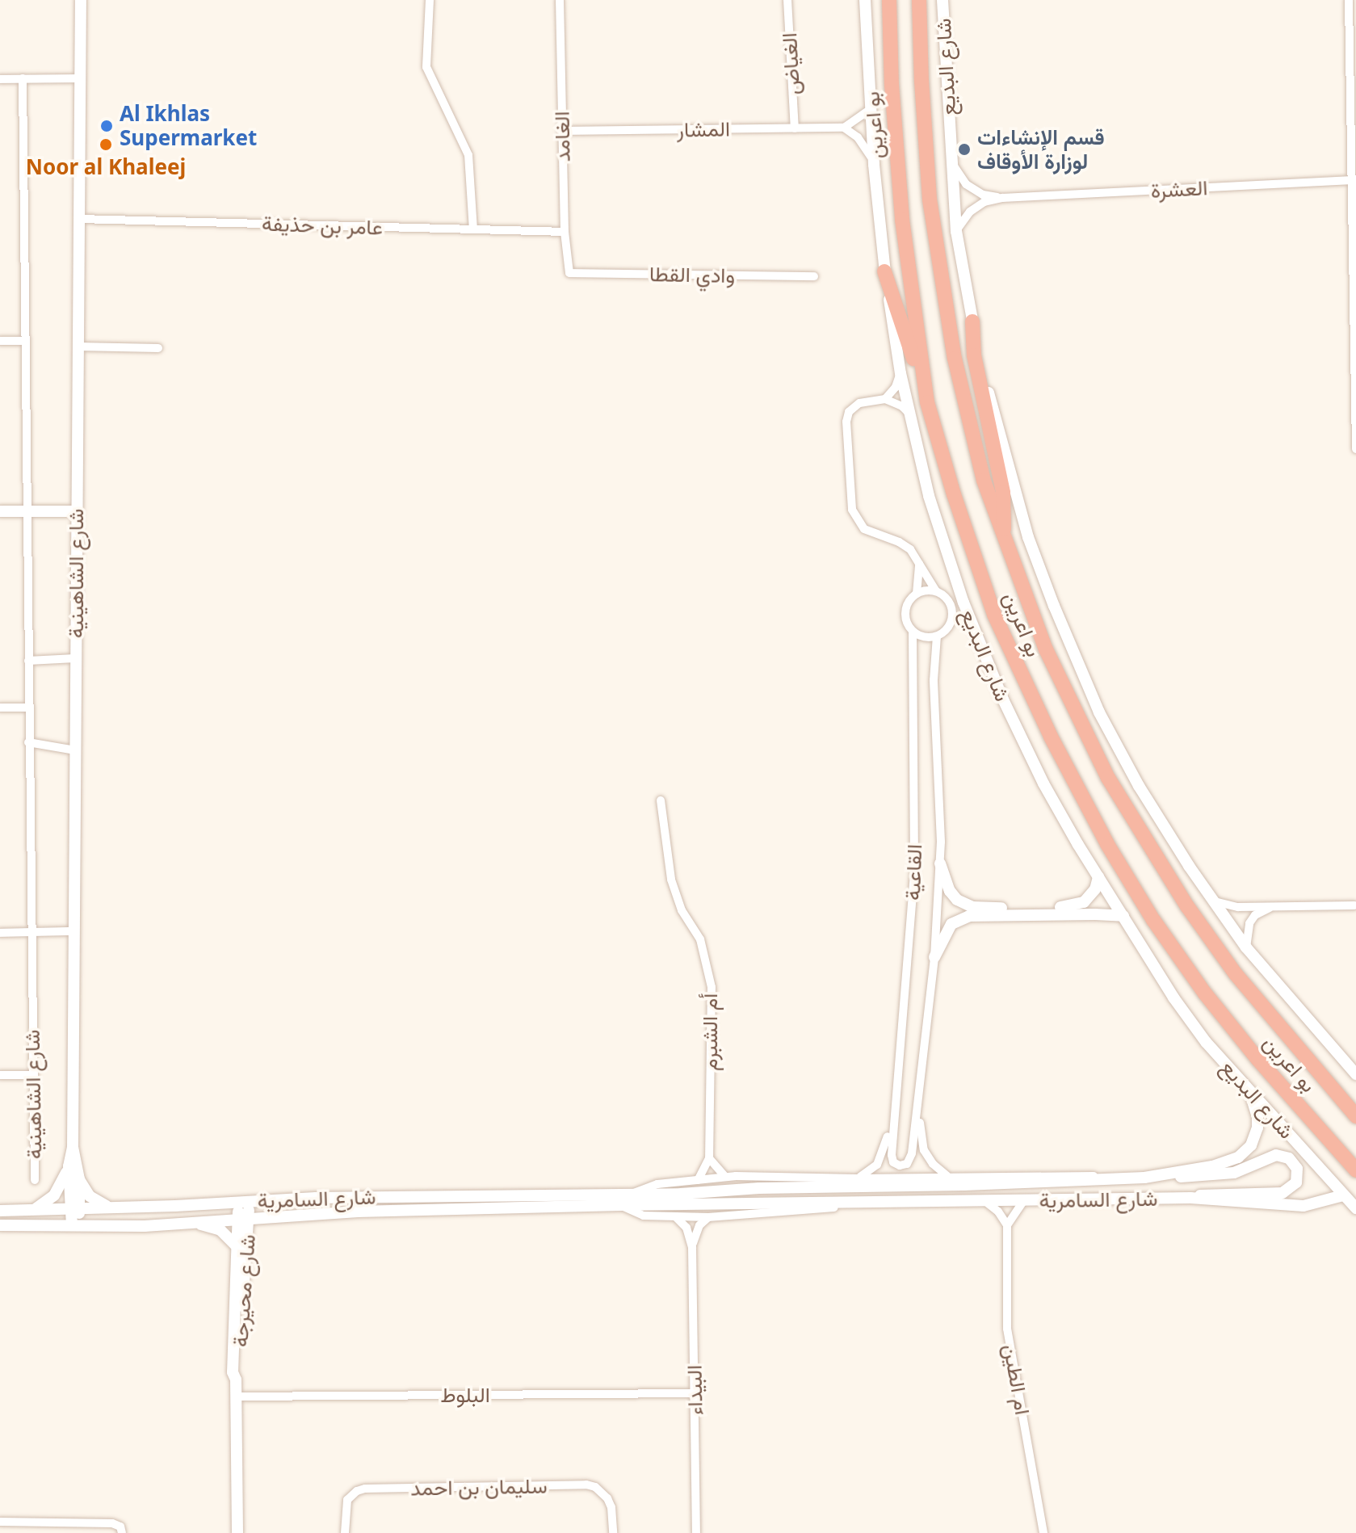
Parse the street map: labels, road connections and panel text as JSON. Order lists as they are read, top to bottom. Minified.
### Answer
{"streets":{"highway":["بو اعرين"],"street":["الغياض","شارع البديع","المشار","الغامد","العشرة","عامر بن حذيفة","وادي القطا","شارع الشاهينية","القاعية","أم الشبرم","شارع السامرية","شارع محيرجة","ام الطين","البيداء","البلوط","سليمان بن احمد"]},"crossings":[["الغياض","المشار"],["شارع البديع","العشرة"],["شارع البديع","شارع السامرية"],["المشار","الغامد"],["الغامد","عامر بن حذيفة"],["الغامد","وادي القطا"],["عامر بن حذيفة","شارع الشاهينية"],["شارع الشاهينية","شارع السامرية"],["القاعية","شارع السامرية"],["أم الشبرم","شارع السامرية"],["شارع السامرية","شارع محيرجة"],["شارع السامرية","البيداء"],["شارع محيرجة","البلوط"],["البيداء","البلوط"]],"places":["Al Ikhlas Supermarket","Noor al Khaleej","قسم الإنشاءات لوزارة الأوقاف"]}
